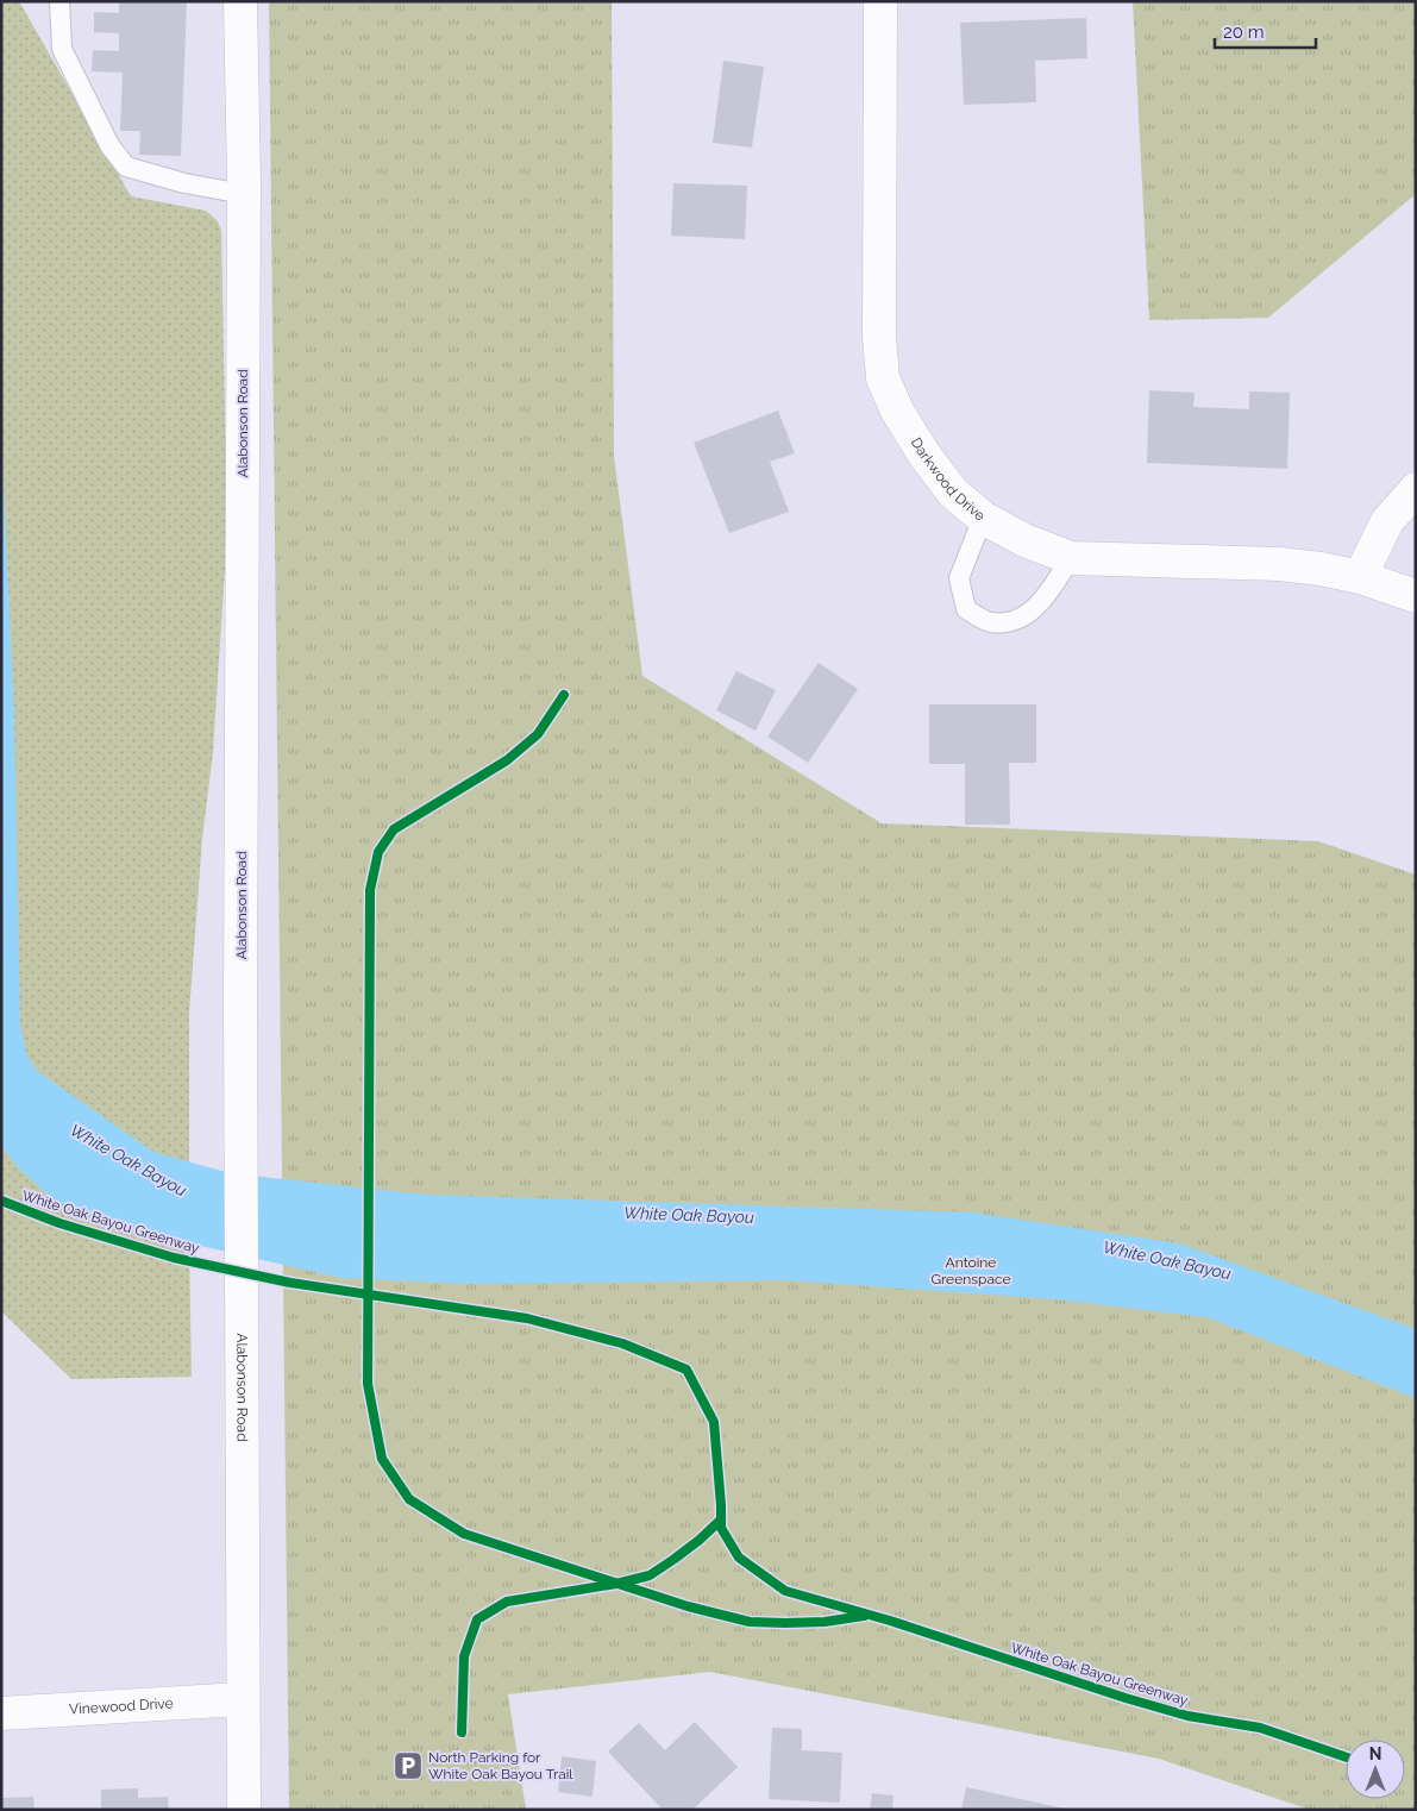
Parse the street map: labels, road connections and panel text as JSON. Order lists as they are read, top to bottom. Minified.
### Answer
{"streets":{"street":["Alabonson Road","Darkwood Drive","Vinewood Drive"],"cycle path":["White Oak Bayou Greenway"]},"crossings":[["Alabonson Road","Vinewood Drive"]],"water":["White Oak Bayou"],"parks":["Antoine Greenspace"],"places":{"parking":["North Parking for White Oak Bayou Trail"]},"scale_bar":"20 m","north":"top"}
